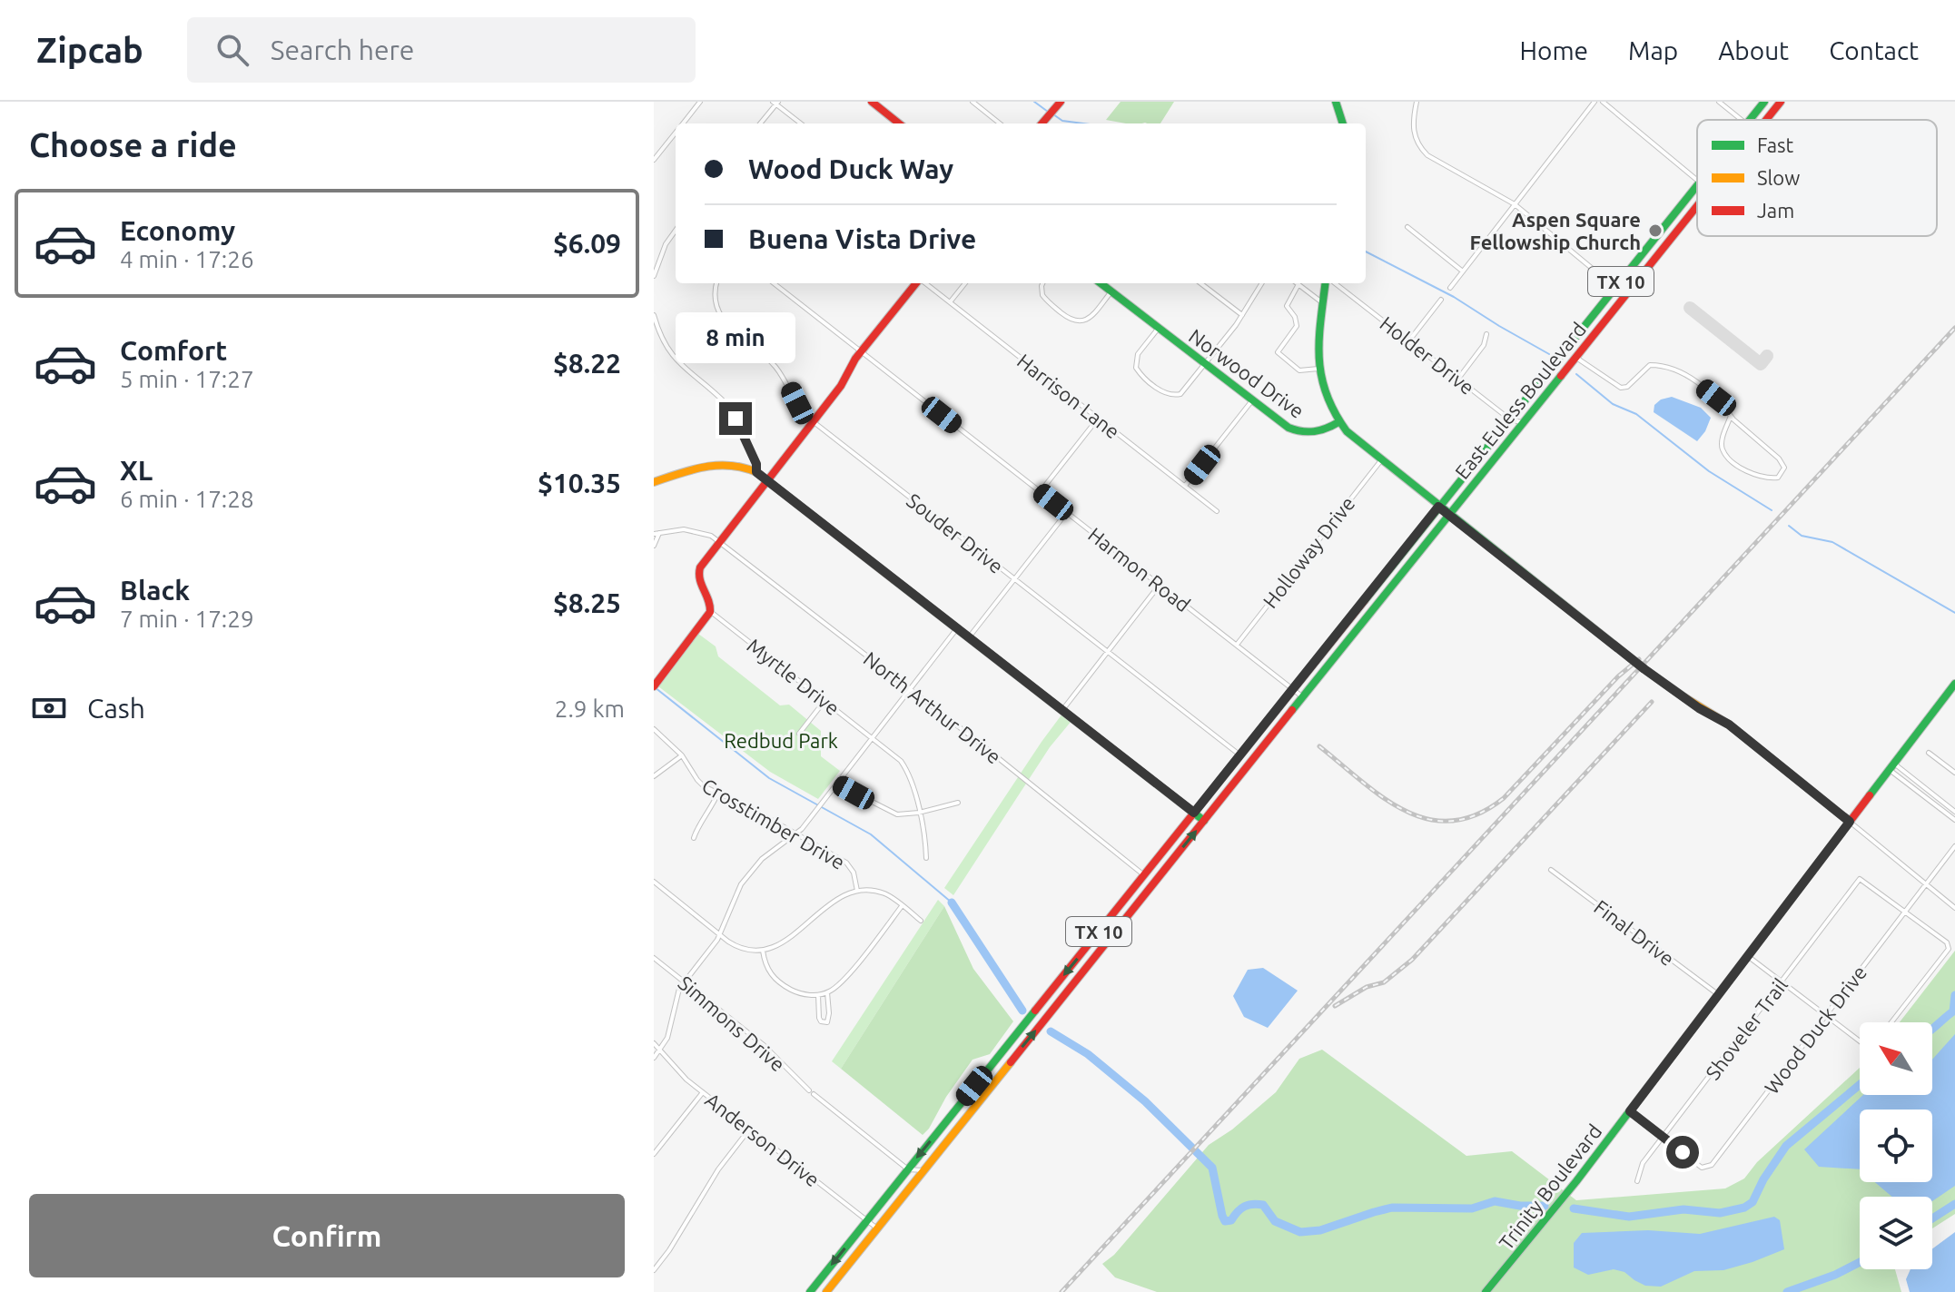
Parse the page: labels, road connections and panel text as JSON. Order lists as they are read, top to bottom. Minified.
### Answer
{"streets":{"main road":["TX 10","Norwood Drive","East Euless Boulevard","Trinity Boulevard"],"street":["Holder Drive","Harrison Lane","Souder Drive","Holloway Drive","Harmon Road","Myrtle Drive","North Arthur Drive","Crosstimber Drive","Final Drive","Simmons Drive","Shoveler Trail","Wood Duck Drive","Anderson Drive"]},"crossings":[["TX 10","East Euless Boulevard"],["TX 10","Souder Drive"],["TX 10","Harmon Road"],["TX 10","North Arthur Drive"],["TX 10","Anderson Drive"],["Holder Drive","East Euless Boulevard"],["Holloway Drive","Harmon Road"],["Final Drive","Trinity Boulevard"],["Shoveler Trail","Wood Duck Drive"]],"parks":["Redbud Park"],"places":["Aspen Square Fellowship Church"],"legend":["Fast","Slow","Jam"],"north":"top left","page":{"header":"Zipcab","search":"Search here","nav":["Home","Map","About","Contact"],"heading":"Choose a ride","banner":["Wood Duck Way","Buena Vista Drive"],"list":[{"name":"Economy","note":"4 min · 17:26","value":"$6.09"},{"name":"Comfort","note":"5 min · 17:27","value":"$8.22"},{"name":"XL","note":"6 min · 17:28","value":"$10.35"},{"name":"Black","note":"7 min · 17:29","value":"$8.25"}],"bubble":"8 min","pay":["Cash","2.9 km"],"buttons":"Confirm"}}
